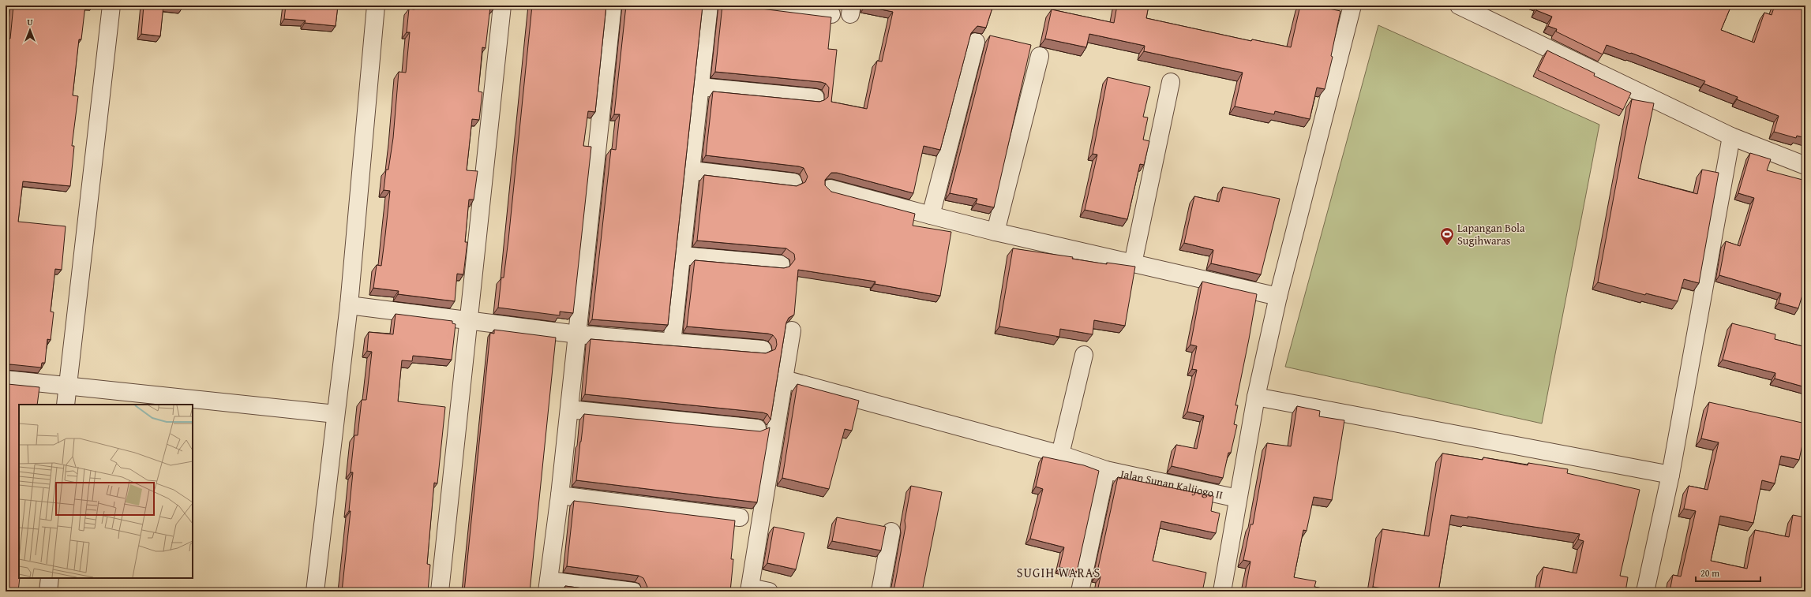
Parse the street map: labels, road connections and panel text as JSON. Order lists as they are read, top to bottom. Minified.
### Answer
{"streets":{"street":["Jalan Sunan Kalijogo II"]},"districts":["SUGIH WARAS"],"places":{"sports":["Lapangan Bola Sugihwaras"]},"scale_bar":"20 m","north":"top"}
